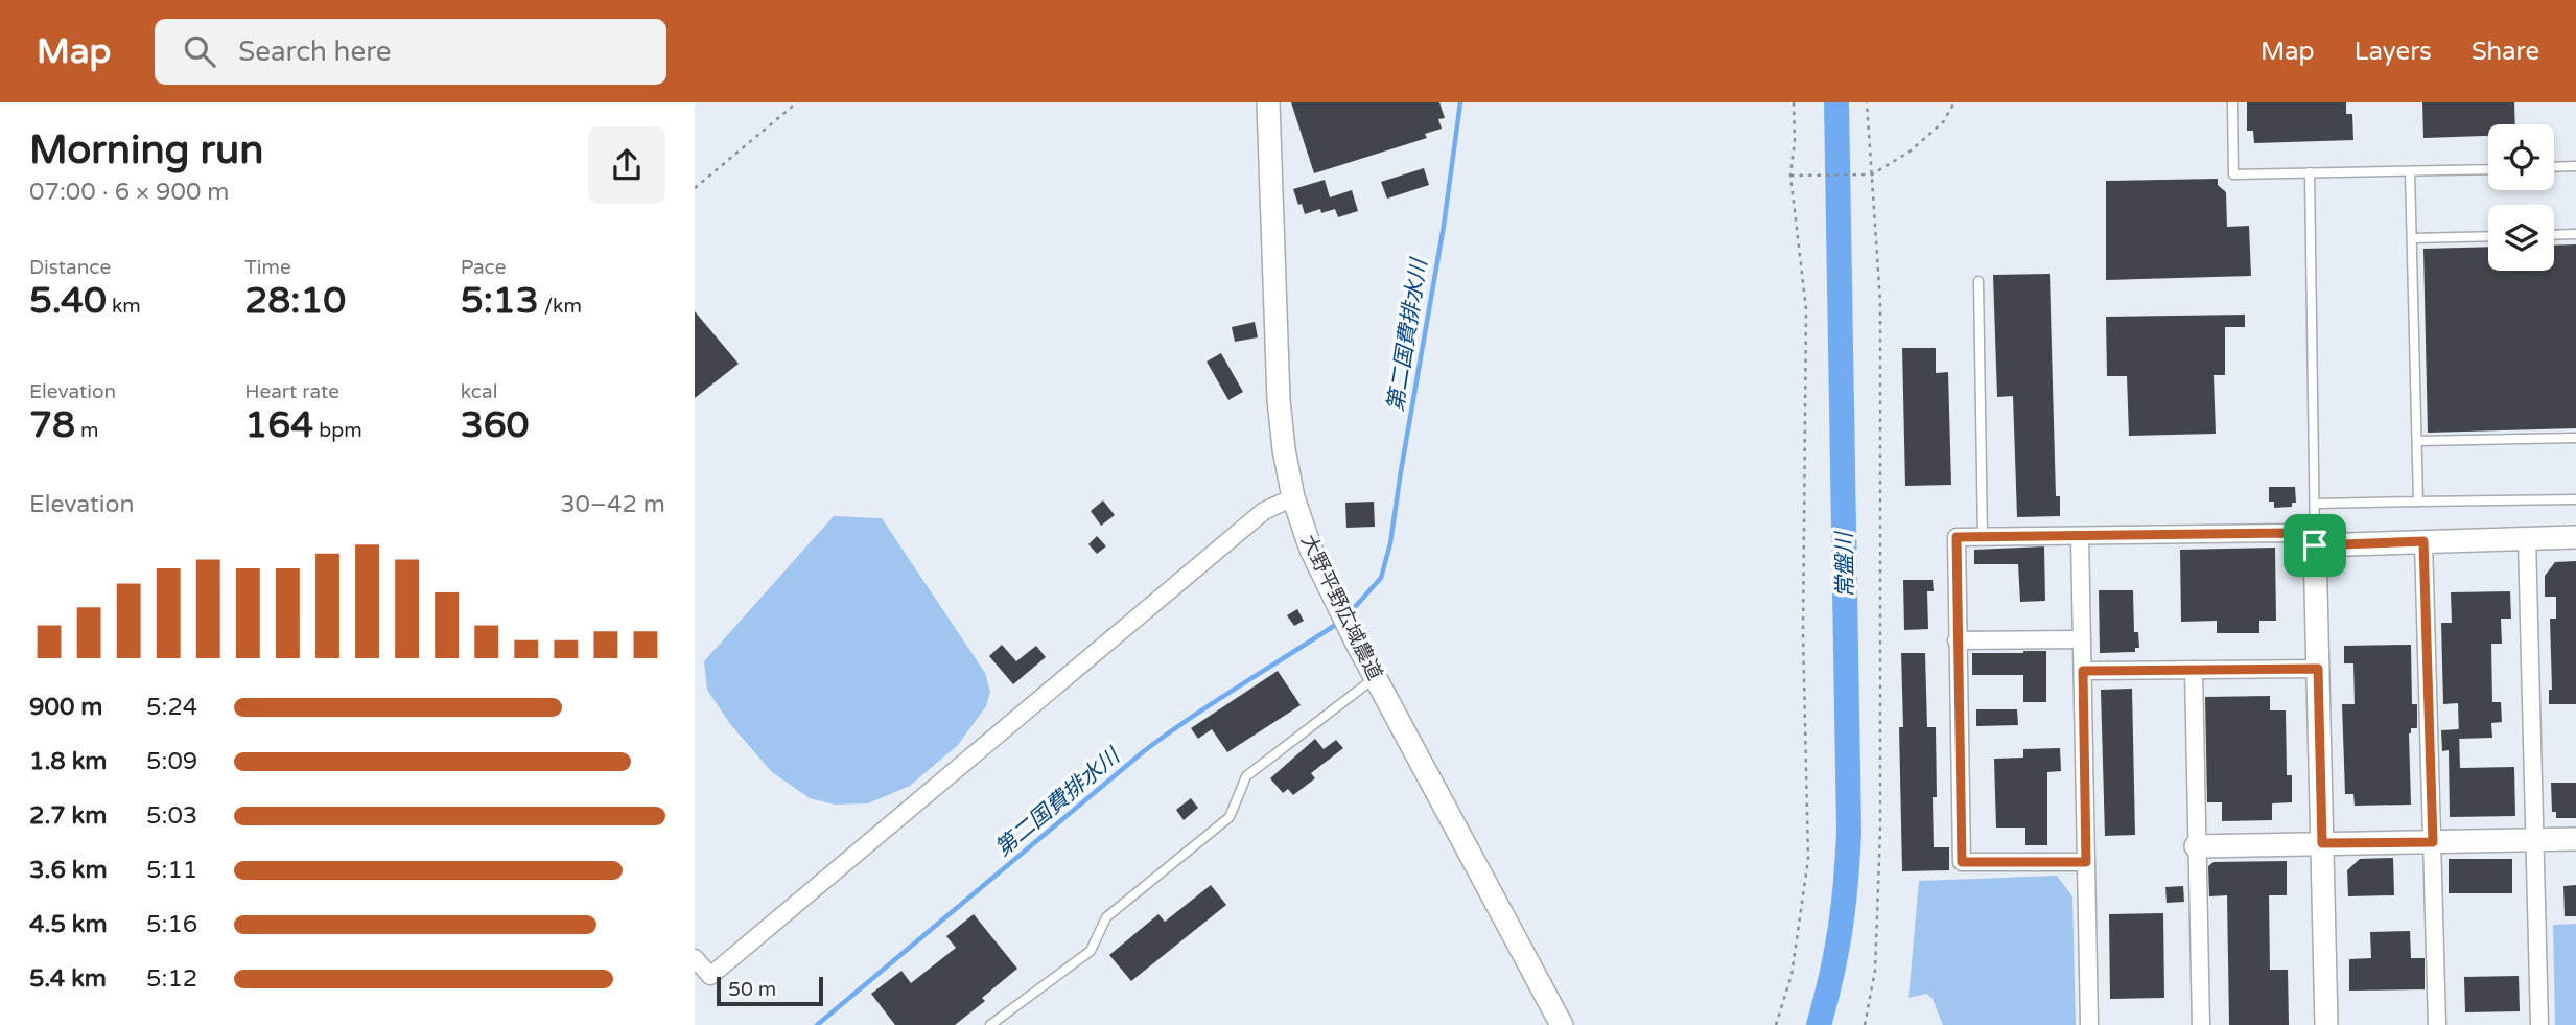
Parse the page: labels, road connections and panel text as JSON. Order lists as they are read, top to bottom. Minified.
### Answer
{"streets":{"street":["大野平野広域農道"]},"water":["第二国費排水川","常盤川"],"scale_bar":"50 m","page":{"header":"Map","search":"Search here","nav":["Map","Layers","Share"],"heading":["Morning run","07:00 · 6 × 900 m"],"stats":[["Distance","5.40 km"],["Time","28:10"],["Pace","5:13 /km"],["Elevation","78 m"],["Heart rate","164 bpm"],["kcal","360"]],"chart":["Elevation","30–42 m"],"list":[{"name":"900 m","note":"5:24"},{"name":"1.8 km","note":"5:09"},{"name":"2.7 km","note":"5:03"},{"name":"3.6 km","note":"5:11"},{"name":"4.5 km","note":"5:16"},{"name":"5.4 km","note":"5:12"}],"scale":"50 m"}}
